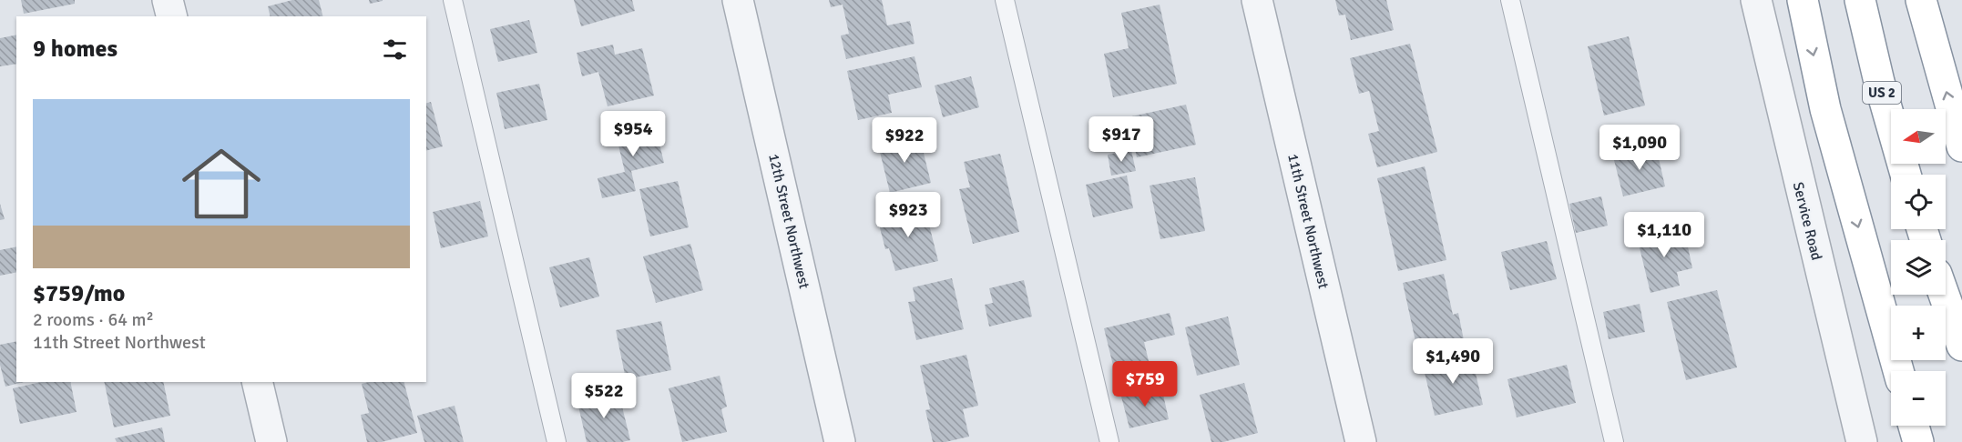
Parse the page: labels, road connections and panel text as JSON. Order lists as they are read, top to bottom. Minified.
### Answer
{"streets":{"highway":["US 2"],"street":["12th Street Northwest","11th Street Northwest","Service Road"]},"north":"left","page":{"heading":"9 homes","list":[{"name":"$759/mo","note":"2 rooms · 64 m² · 11th Street Northwest"}],"map_buttons":["+","−"],"price":["$954","$917","$922","$1,090","$923","$1,110","$1,490","$759","$522"]}}
